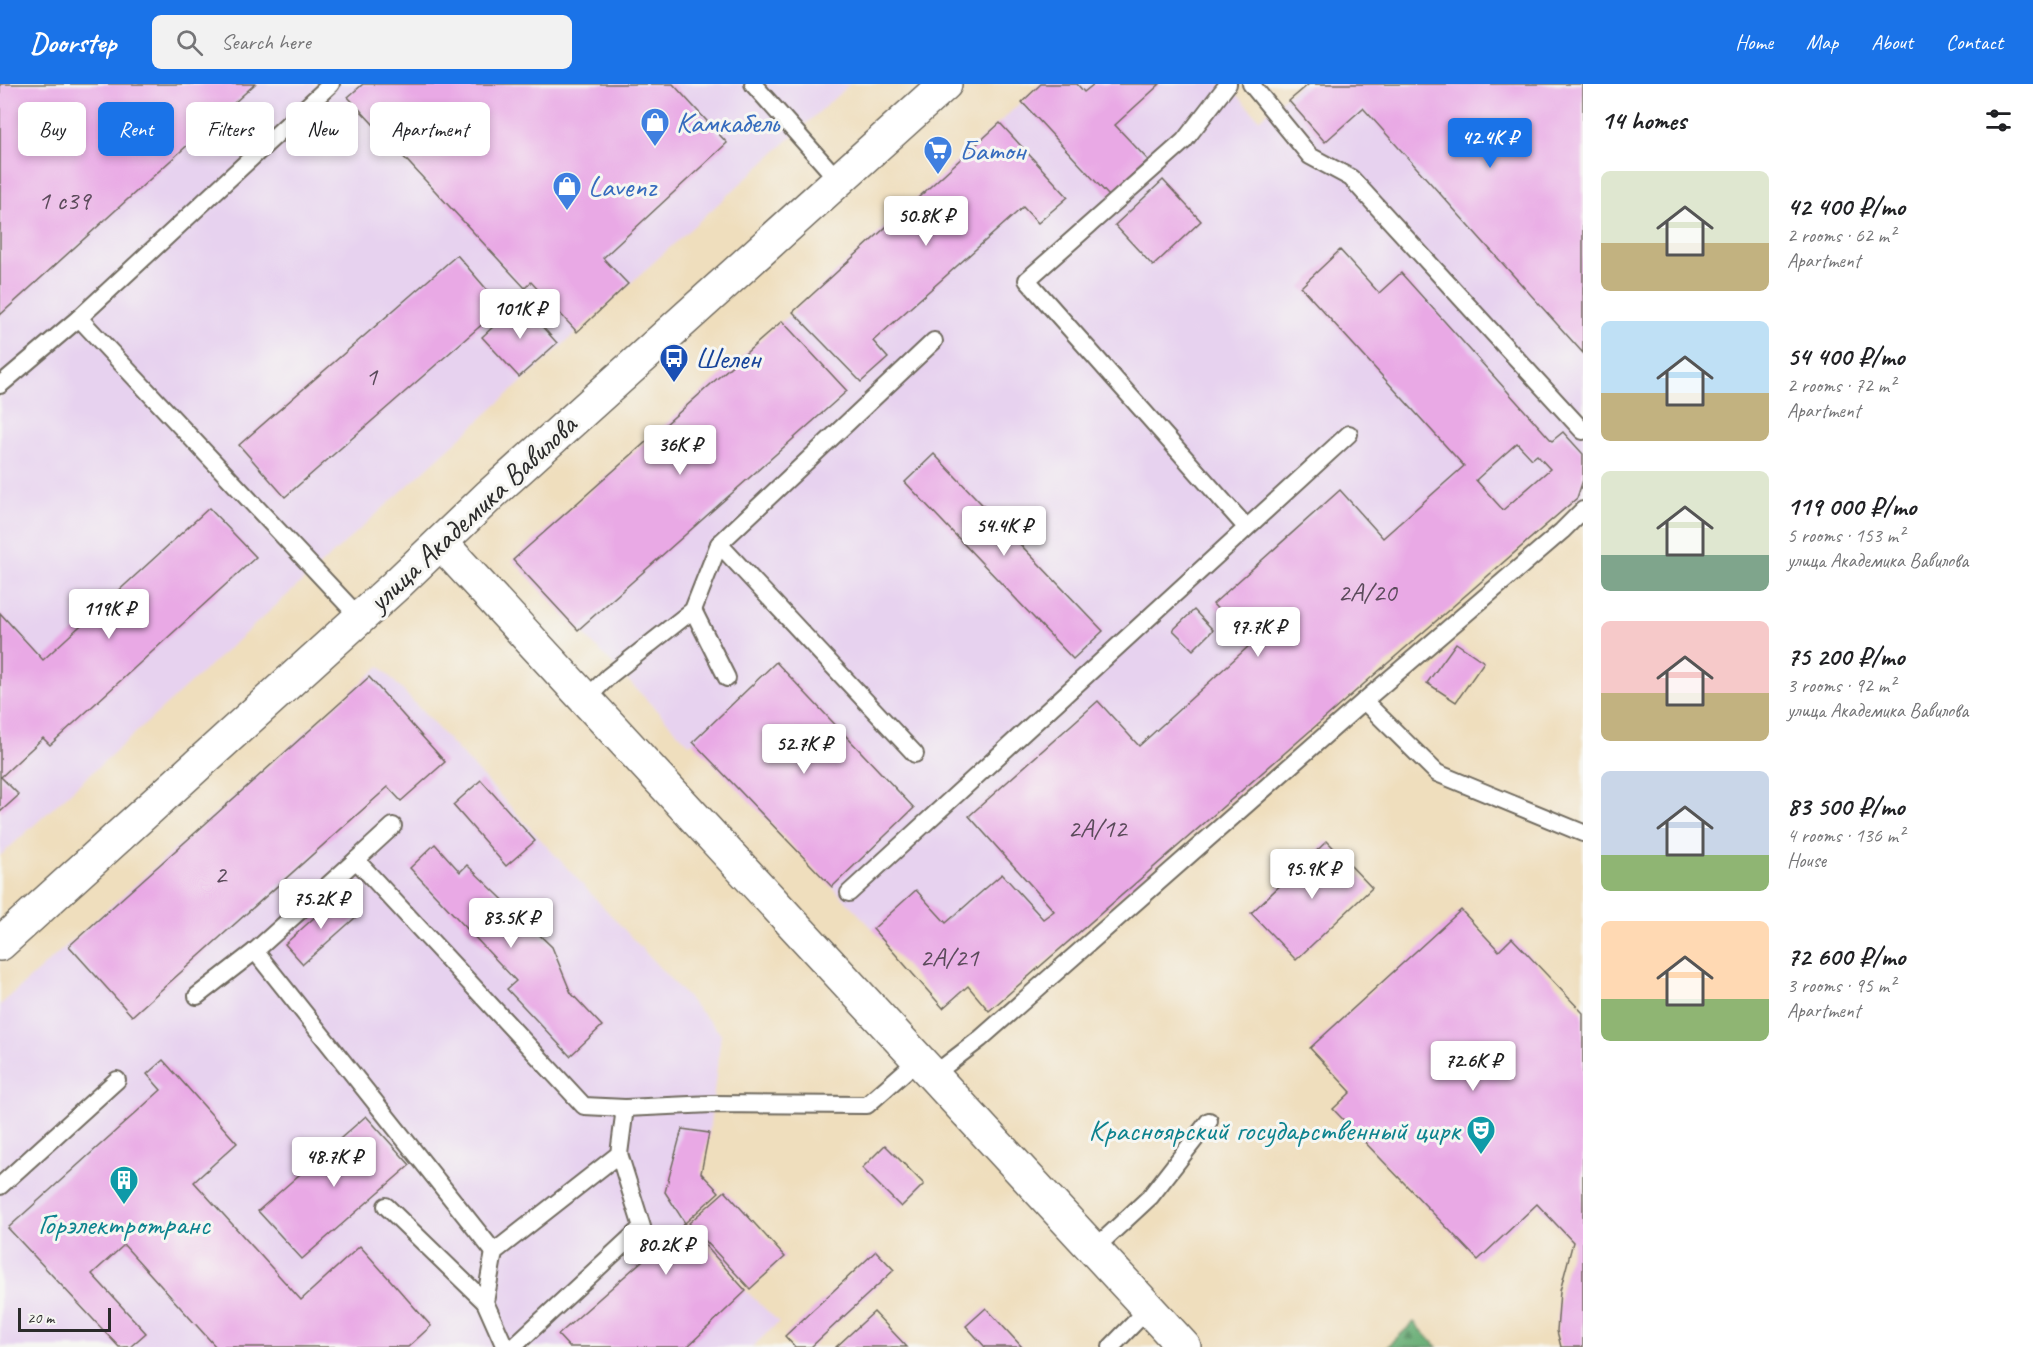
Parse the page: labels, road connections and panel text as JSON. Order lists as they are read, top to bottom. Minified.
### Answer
{"streets":{"street":["улица Академика Вавилова"]},"places":{"shop":["Камкабель","Lavenz"],"supermarket":["Батон"],"bus stop":["Шелен"],"theatre":["Красноярский государственный цирк"],"building":["Горэлектротранс"]},"house_numbers":["1 с39","1","2А/20","2А/12","2","2А/21"],"scale_bar":"20 m","page":{"header":"Doorstep","search":"Search here","nav":["Home","Map","About","Contact"],"heading":"14 homes","chip":["Buy","Rent","Filters","New","Apartment"],"price":["42.4K ₽","50.8K ₽","101K ₽","36K ₽","54.4K ₽","119K ₽","97.7K ₽","52.7K ₽","95.9K ₽","75.2K ₽","83.5K ₽","72.6K ₽","48.7K ₽","80.2K ₽"],"list":[{"name":"42 400 ₽/mo","note":"2 rooms · 62 m² · Apartment"},{"name":"54 400 ₽/mo","note":"2 rooms · 72 m² · Apartment"},{"name":"119 000 ₽/mo","note":"5 rooms · 153 m² · улица Академика Вавилова"},{"name":"75 200 ₽/mo","note":"3 rooms · 92 m² · улица Академика Вавилова"},{"name":"83 500 ₽/mo","note":"4 rooms · 136 m² · House"},{"name":"72 600 ₽/mo","note":"3 rooms · 95 m² · Apartment"}],"scale":"20 m"}}
